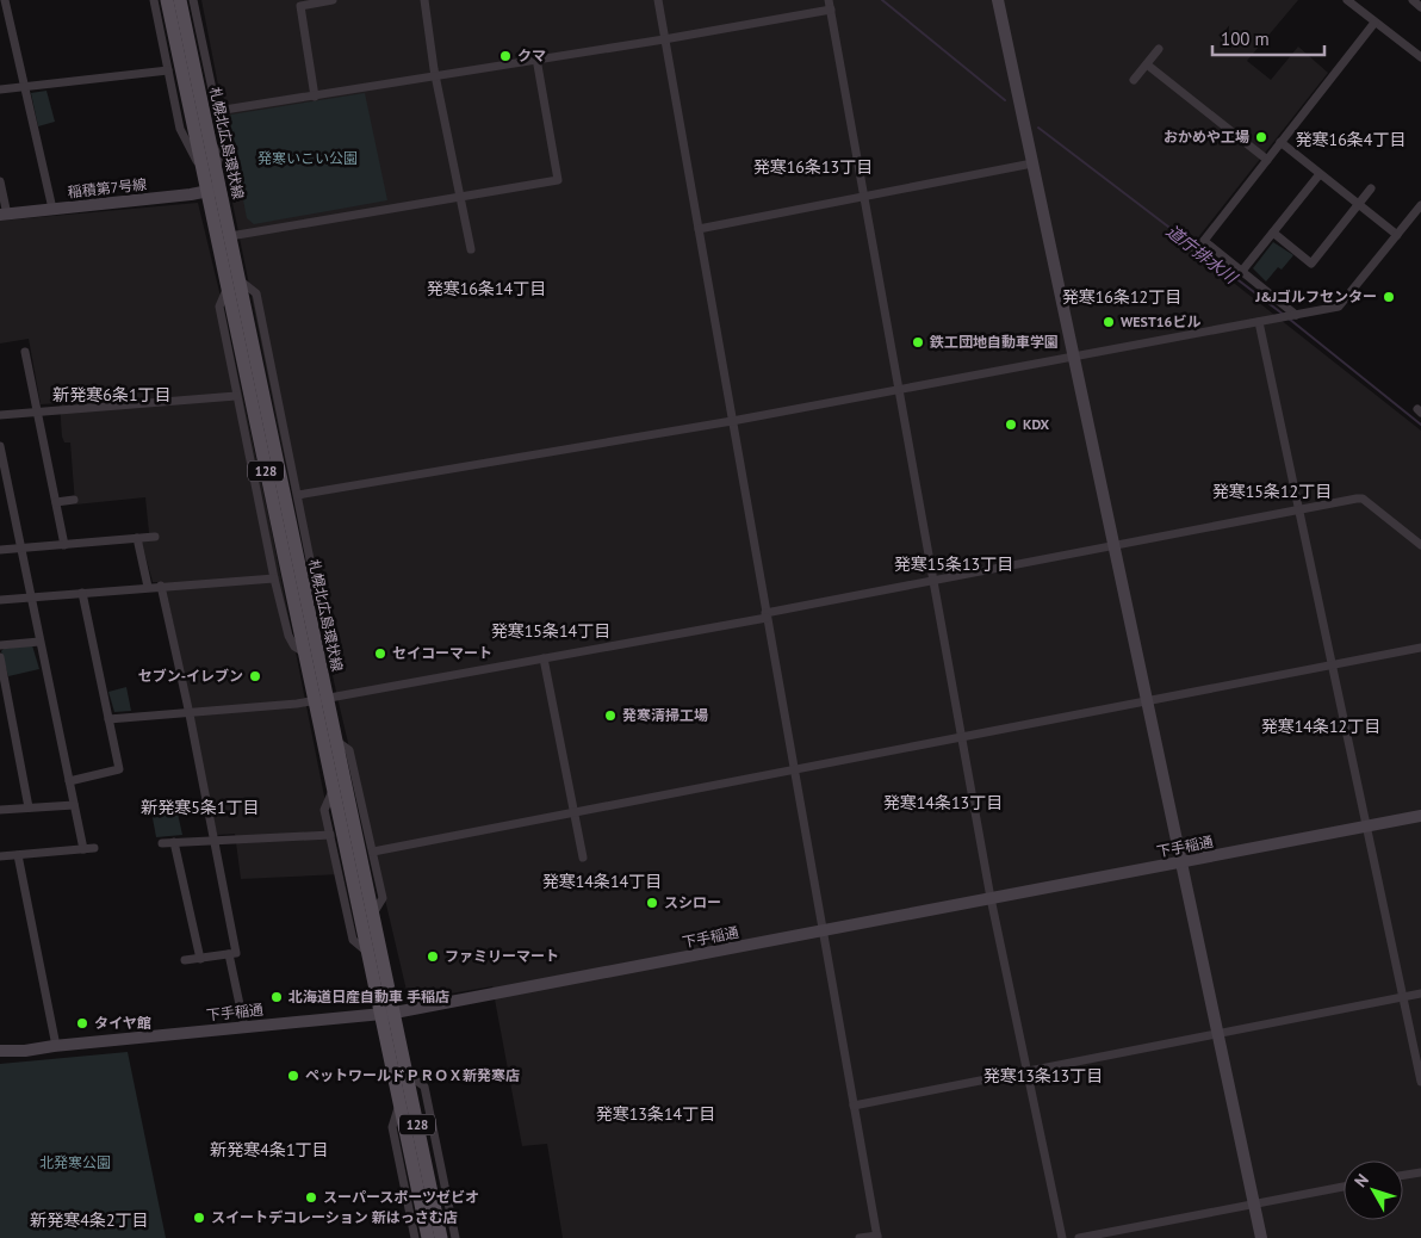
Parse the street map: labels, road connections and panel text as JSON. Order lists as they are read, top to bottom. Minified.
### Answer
{"streets":{"main road":["札幌北広島環状線","128"],"street":["稲積第7号線","下手稲通"]},"crossings":[["札幌北広島環状線","稲積第7号線"],["札幌北広島環状線","下手稲通"]],"districts":["発寒16条4丁目","発寒16条13丁目","発寒16条14丁目","発寒16条12丁目","新発寒6条1丁目","発寒15条12丁目","発寒15条13丁目","発寒15条14丁目","発寒14条12丁目","発寒14条13丁目","新発寒5条1丁目","発寒14条14丁目","発寒13条13丁目","発寒13条14丁目","新発寒4条1丁目","新発寒4条2丁目"],"water":["道庁排水川"],"parks":["発寒いこい公園","北発寒公園"],"places":["クマ","おかめや工場","J&Jゴルフセンター","WEST16ビル","鉄工団地自動車学園","KDX","セイコーマート","セブン-イレブン","発寒清掃工場","スシロー","ファミリーマート","北海道日産自動車 手稲店","タイヤ館","ペットワールドＰＲＯＸ新発寒店","スーパースポーツゼビオ","スイートデコレーション 新はっさむ店"],"scale_bar":"100 m","north":"top left"}
